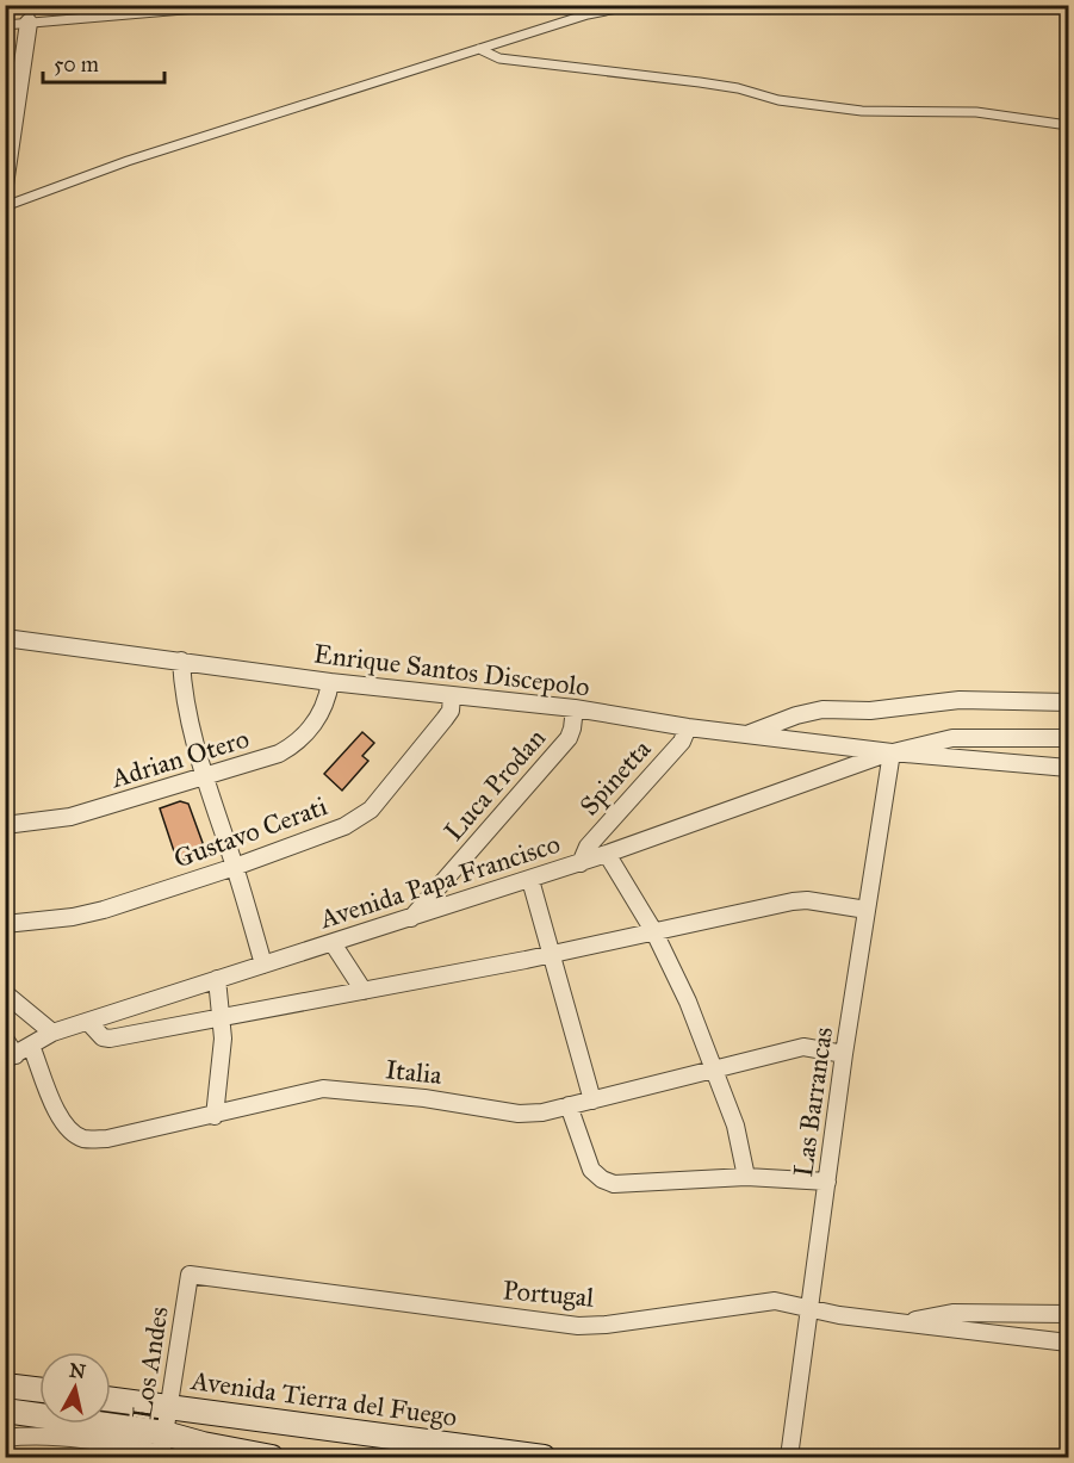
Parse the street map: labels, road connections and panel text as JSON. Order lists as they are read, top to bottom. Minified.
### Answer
{"streets":{"street":["Enrique Santos Discepolo","Adrian Otero","Spinetta","Luca Prodan","Gustavo Cerati","Avenida Papa Francisco","Italia","Las Barrancas","Portugal","Los Andes","Avenida Tierra del Fuego"]},"crossings":[["Enrique Santos Discepolo","Adrian Otero"],["Enrique Santos Discepolo","Spinetta"],["Enrique Santos Discepolo","Luca Prodan"],["Enrique Santos Discepolo","Gustavo Cerati"],["Enrique Santos Discepolo","Avenida Papa Francisco"],["Enrique Santos Discepolo","Las Barrancas"],["Spinetta","Avenida Papa Francisco"],["Luca Prodan","Avenida Papa Francisco"],["Avenida Papa Francisco","Italia"],["Avenida Papa Francisco","Las Barrancas"],["Italia","Las Barrancas"],["Las Barrancas","Portugal"],["Portugal","Los Andes"],["Los Andes","Avenida Tierra del Fuego"]],"scale_bar":"50 m","north":"top"}
